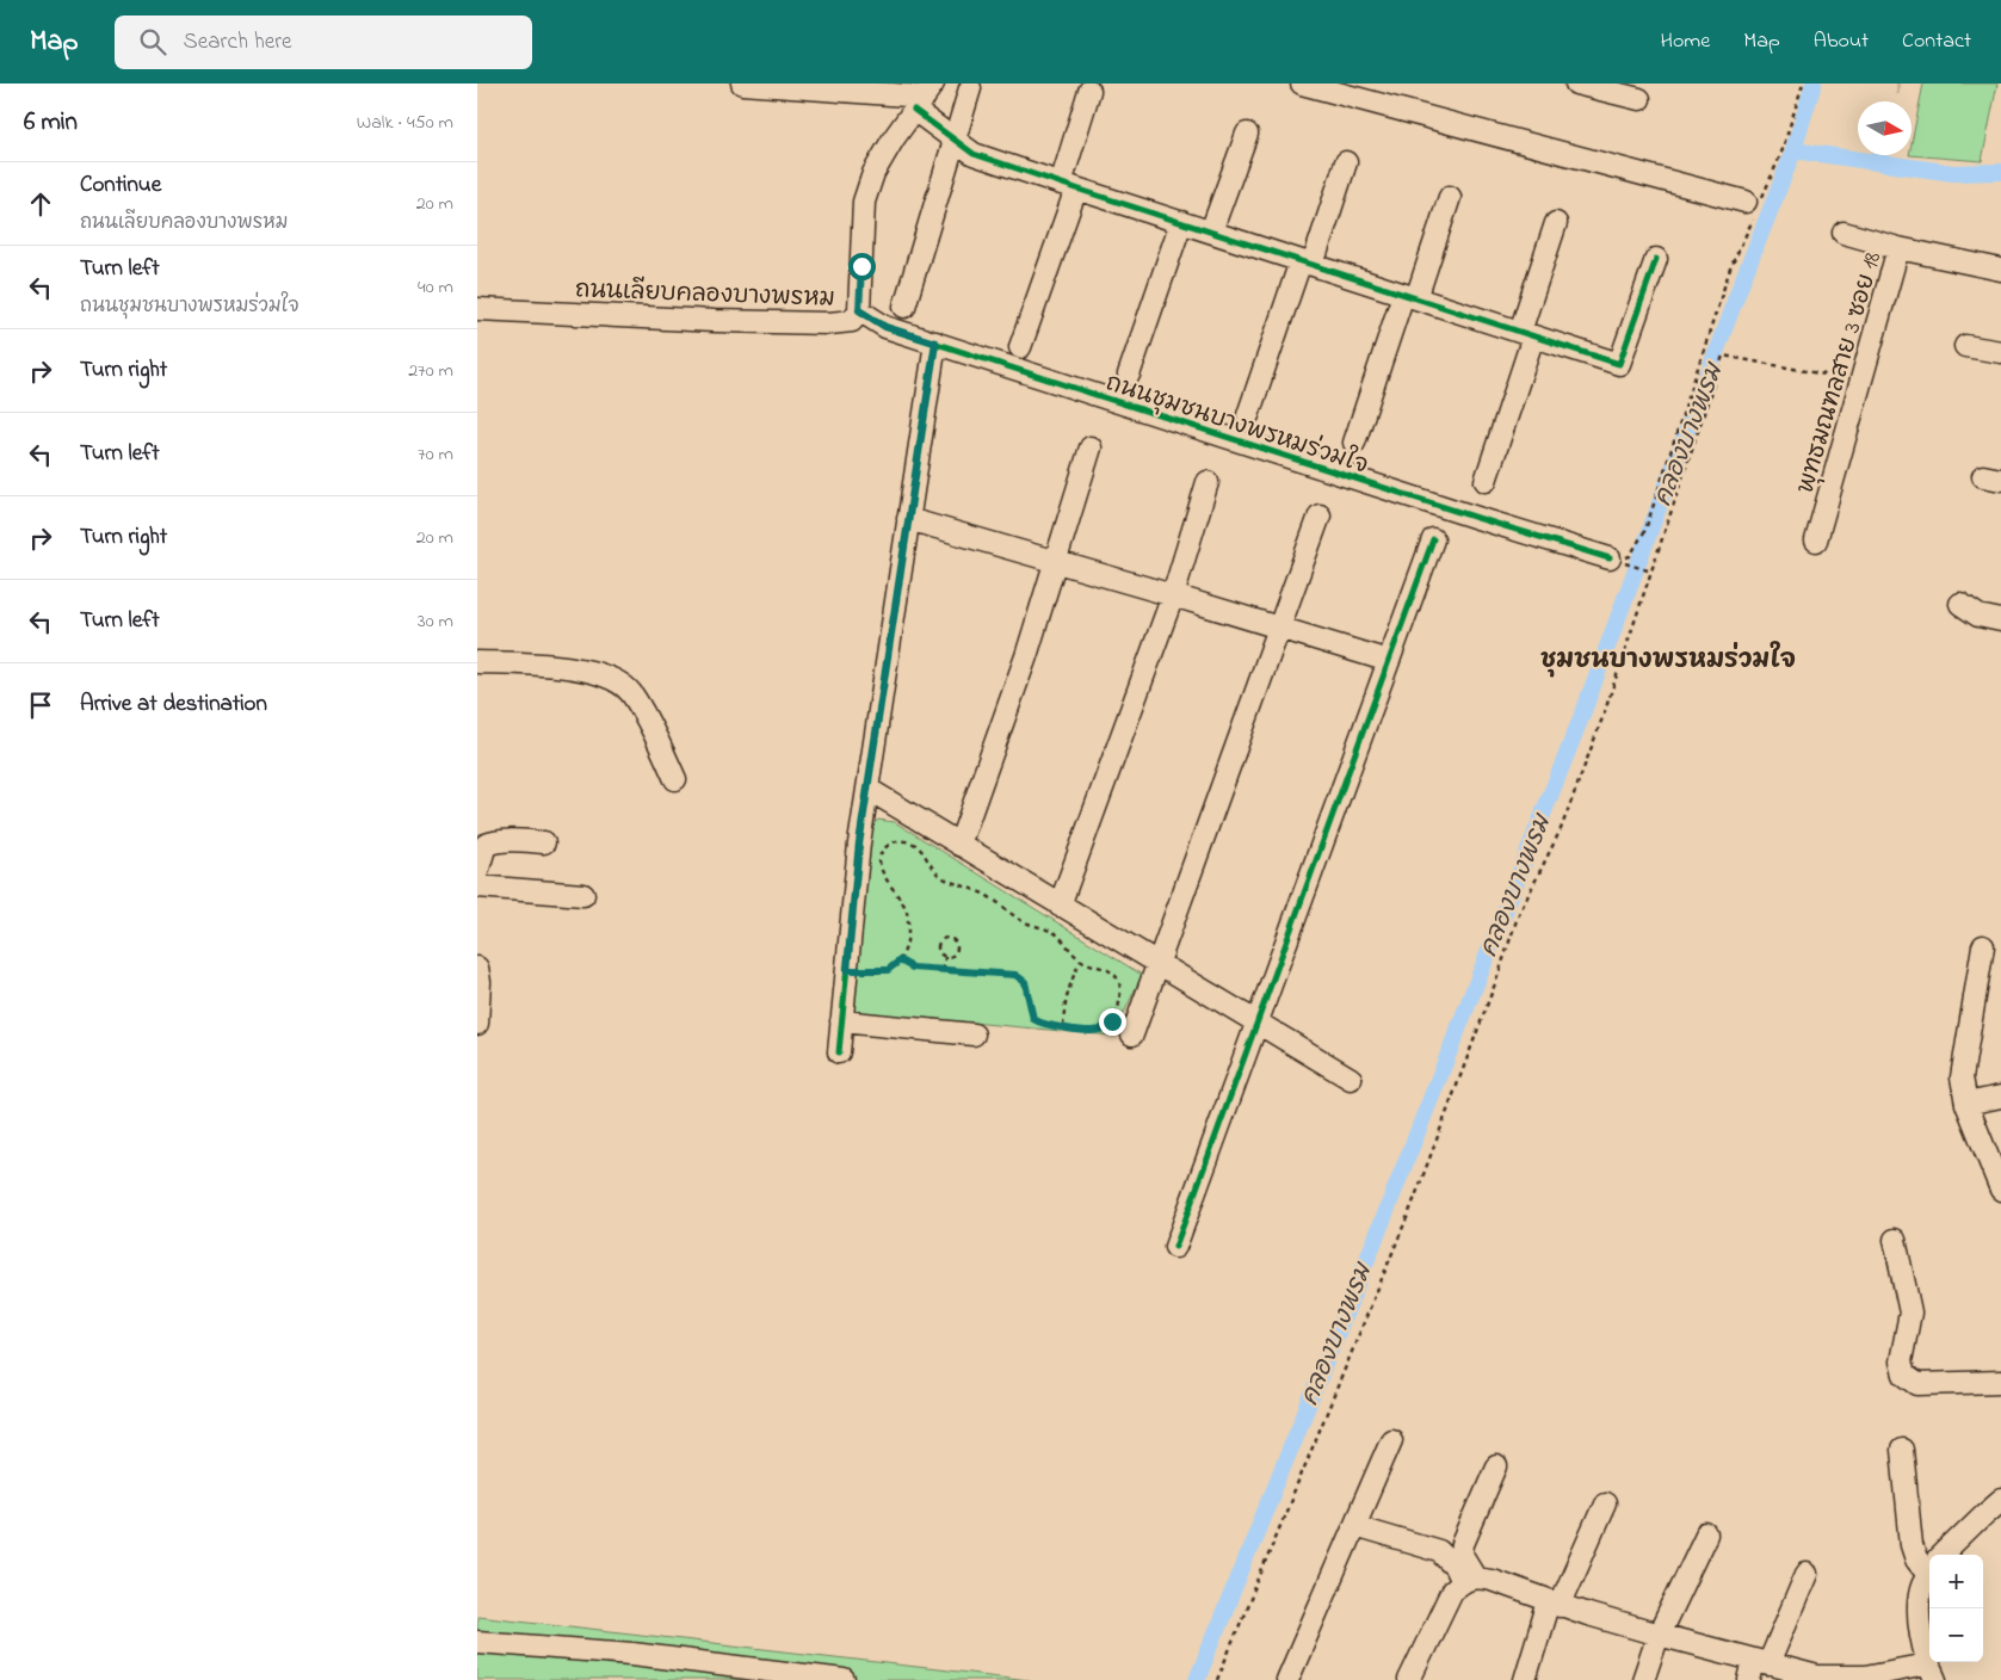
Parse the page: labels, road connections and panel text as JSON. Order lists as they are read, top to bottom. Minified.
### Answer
{"streets":{"street":["ถนนเลียบคลองบางพรหม","พุทธมณฑลสาย 3 ซอย 18","ถนนชุมชนบางพรหมร่วมใจ"]},"crossings":[["ถนนเลียบคลองบางพรหม","ถนนชุมชนบางพรหมร่วมใจ"]],"districts":["ชุมชนบางพรหมร่วมใจ"],"water":["คลองบางพรม"],"north":"right","page":{"header":"Map","search":"Search here","nav":["Home","Map","About","Contact"],"heading":["6 min","Walk · 450 m"],"list":[["Continue","ถนนเลียบคลองบางพรหม","20 m"],["Turn left","ถนนชุมชนบางพรหมร่วมใจ","40 m"],["Turn right","270 m"],["Turn left","70 m"],["Turn right","20 m"],["Turn left","30 m"],"Arrive at destination"],"map_buttons":["+","−"]}}
